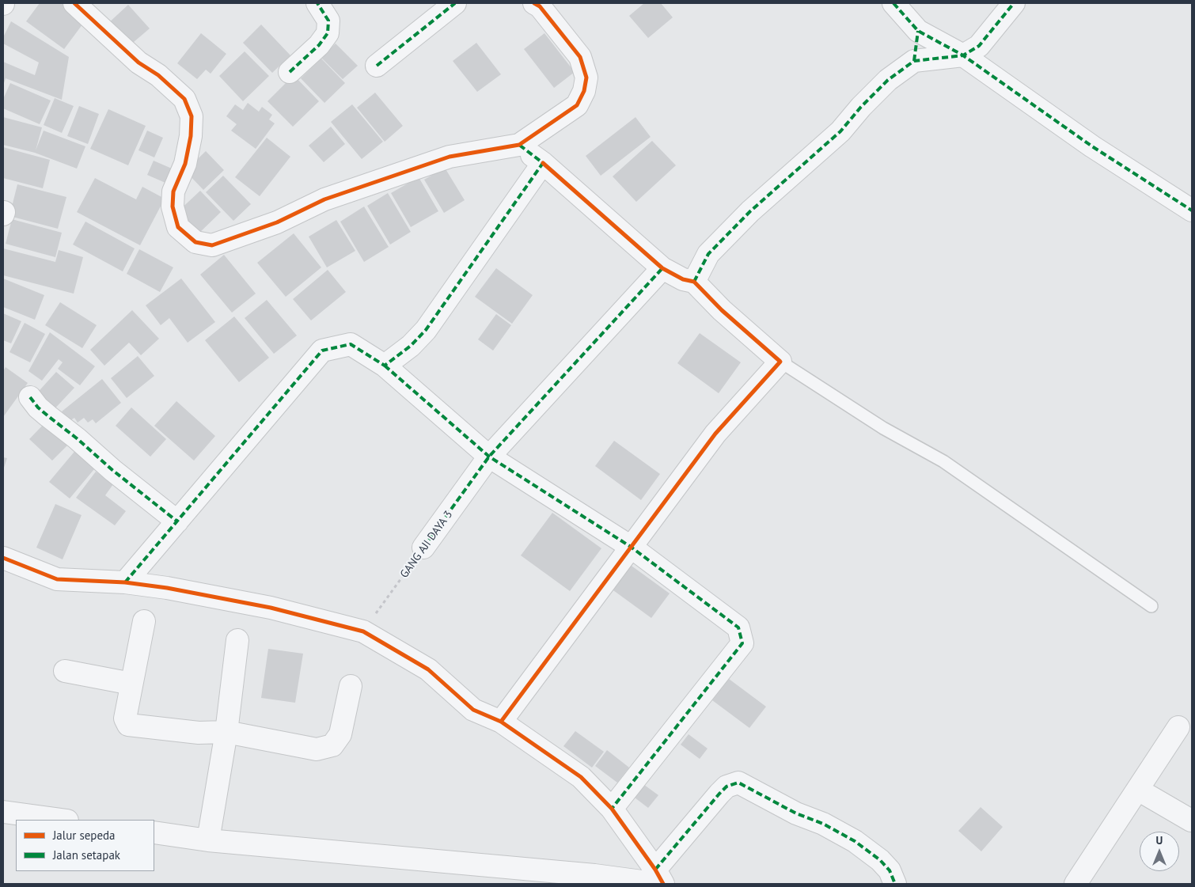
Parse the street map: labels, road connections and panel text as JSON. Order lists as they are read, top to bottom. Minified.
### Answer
{"streets":{"street":["GANG AJI DAYA 3"]},"legend":["Jalur sepeda","Jalan setapak"],"north":"top"}
